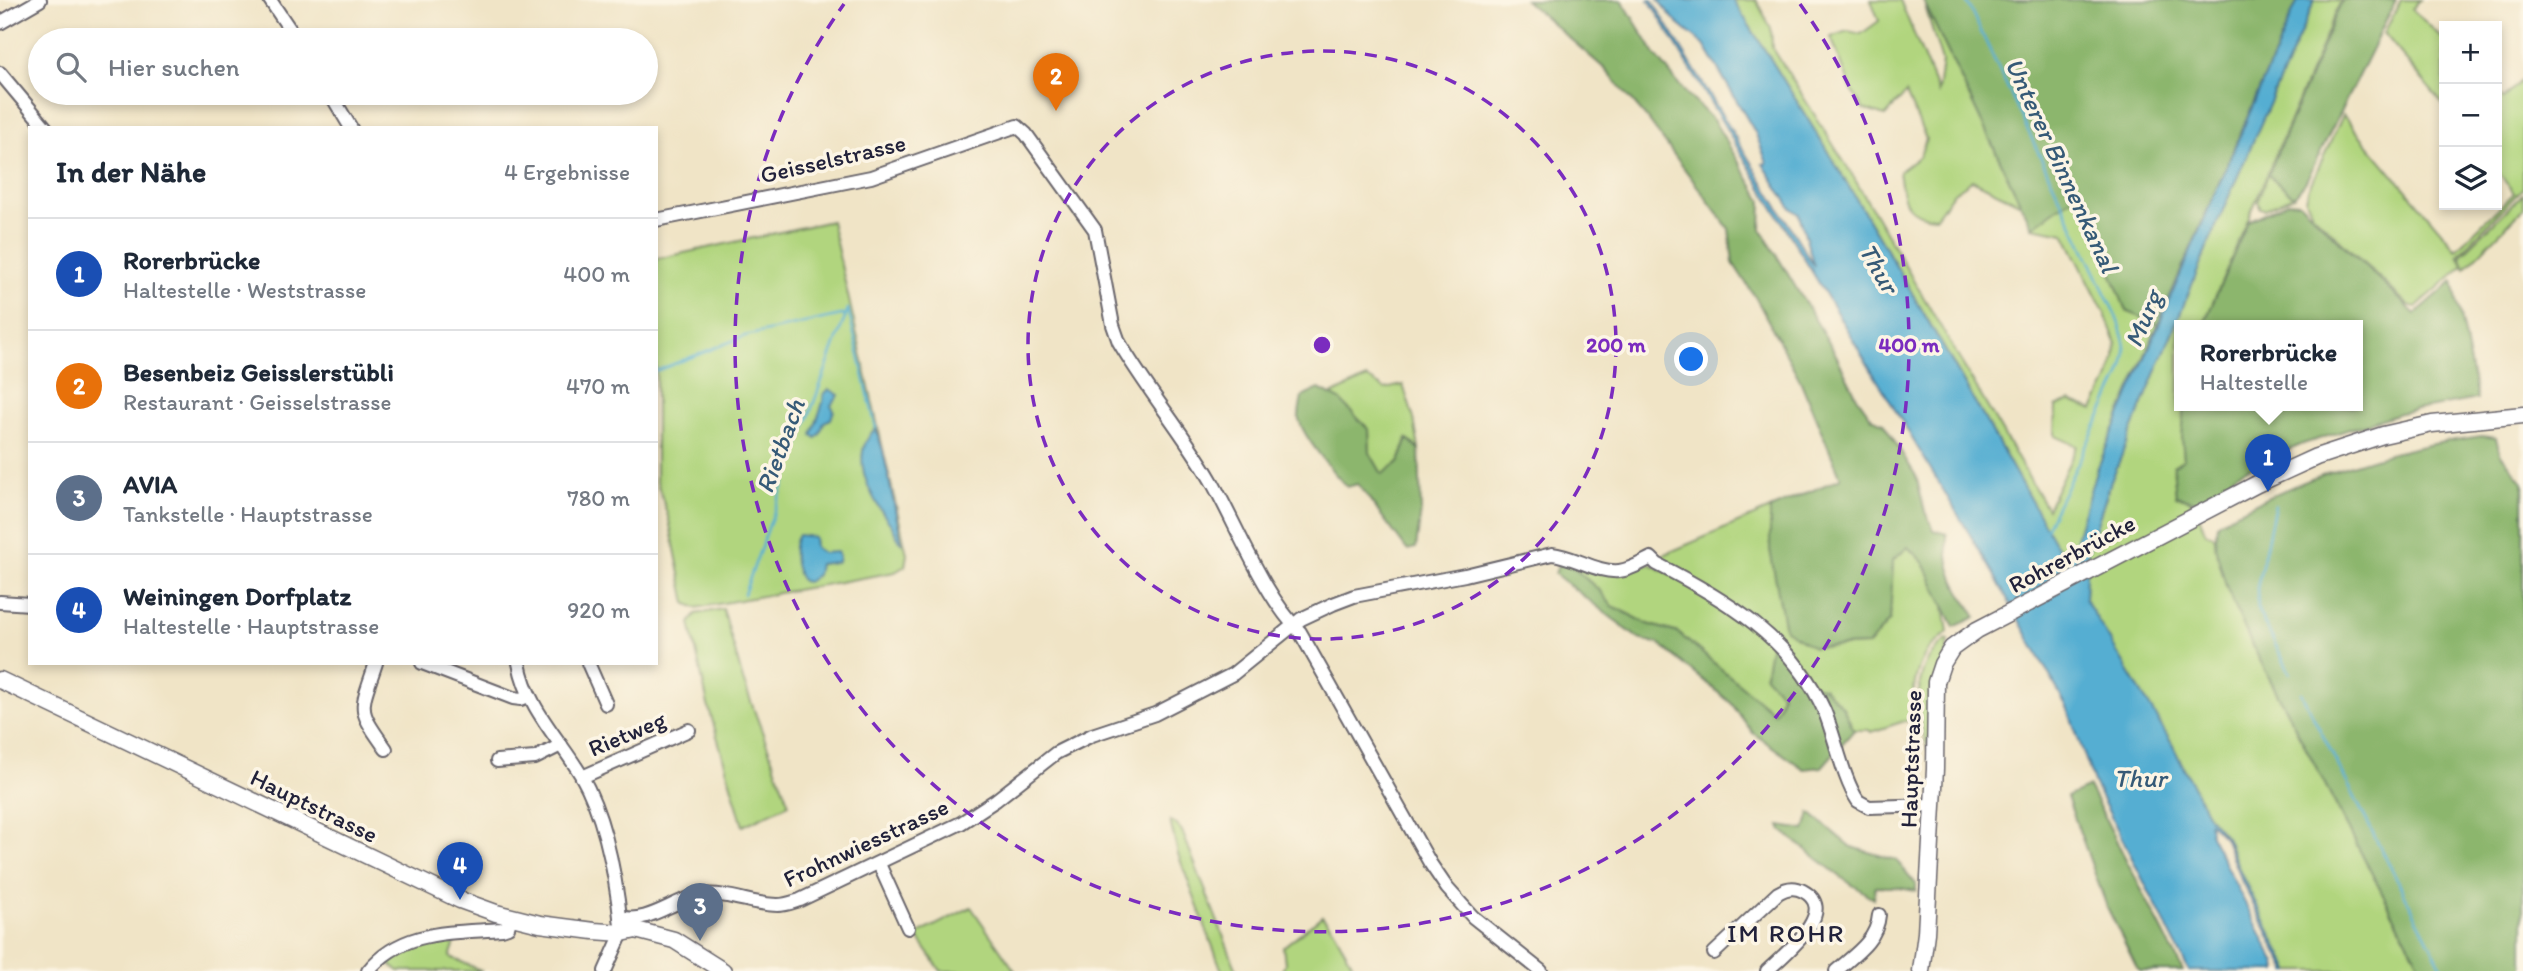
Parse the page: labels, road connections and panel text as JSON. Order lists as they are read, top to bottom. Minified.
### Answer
{"streets":{"main road":["Rohrerbrücke","Hauptstrasse"],"street":["Geisselstrasse","Rietweg","Frohnwiesstrasse"]},"crossings":[["Geisselstrasse","Frohnwiesstrasse"],["Rohrerbrücke","Hauptstrasse"],["Hauptstrasse","Frohnwiesstrasse"]],"districts":["IM ROHR"],"water":["Unterer Binnenkanal","Thur","Murg","Rietbach"],"page":{"map_buttons":["+","−"],"search":"Hier suchen","pins":["2","1","4","3"],"heading":["In der Nähe","4 Ergebnisse"],"list":[{"mark":"1","name":"Rorerbrücke","note":"Haltestelle · Weststrasse","value":"400 m"},{"mark":"2","name":"Besenbeiz Geisslerstübli","note":"Restaurant · Geisselstrasse","value":"470 m"},{"mark":"3","name":"AVIA","note":"Tankstelle · Hauptstrasse","value":"780 m"},{"mark":"4","name":"Weiningen Dorfplatz","note":"Haltestelle · Hauptstrasse","value":"920 m"}],"popup":["Rorerbrücke","Haltestelle"]},"rings":["200 m","400 m"]}
